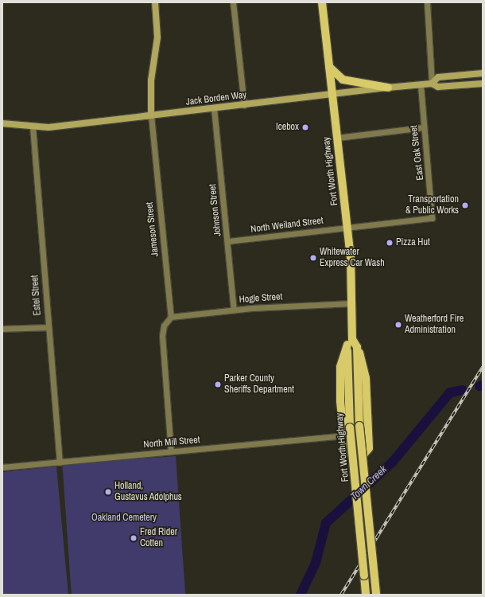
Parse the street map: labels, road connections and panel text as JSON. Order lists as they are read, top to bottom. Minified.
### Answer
{"streets":{"main road":["Fort Worth Highway"],"street":["Jack Borden Way","East Oak Street","Johnson Street","North Weiland Street","Jameson Street","Estel Street","Hogle Street","North Mill Street"]},"crossings":[["Jack Borden Way","East Oak Street"],["Jack Borden Way","Fort Worth Highway"],["Jack Borden Way","Johnson Street"],["Jack Borden Way","Jameson Street"],["Jack Borden Way","Estel Street"],["East Oak Street","North Weiland Street"],["Fort Worth Highway","North Weiland Street"],["Fort Worth Highway","Hogle Street"],["Johnson Street","North Weiland Street"],["Johnson Street","Hogle Street"],["Jameson Street","Hogle Street"],["Estel Street","North Mill Street"]],"water":["Town Creek"],"parks":["Oakland Cemetery"],"places":["Icebox","Transportation & Public Works","Pizza Hut","Whitewater Express Car Wash","Weatherford Fire Administration","Parker County Sheriffs Department","Holland, Gustavus Adolphus","Fred Rider Cotten"]}
